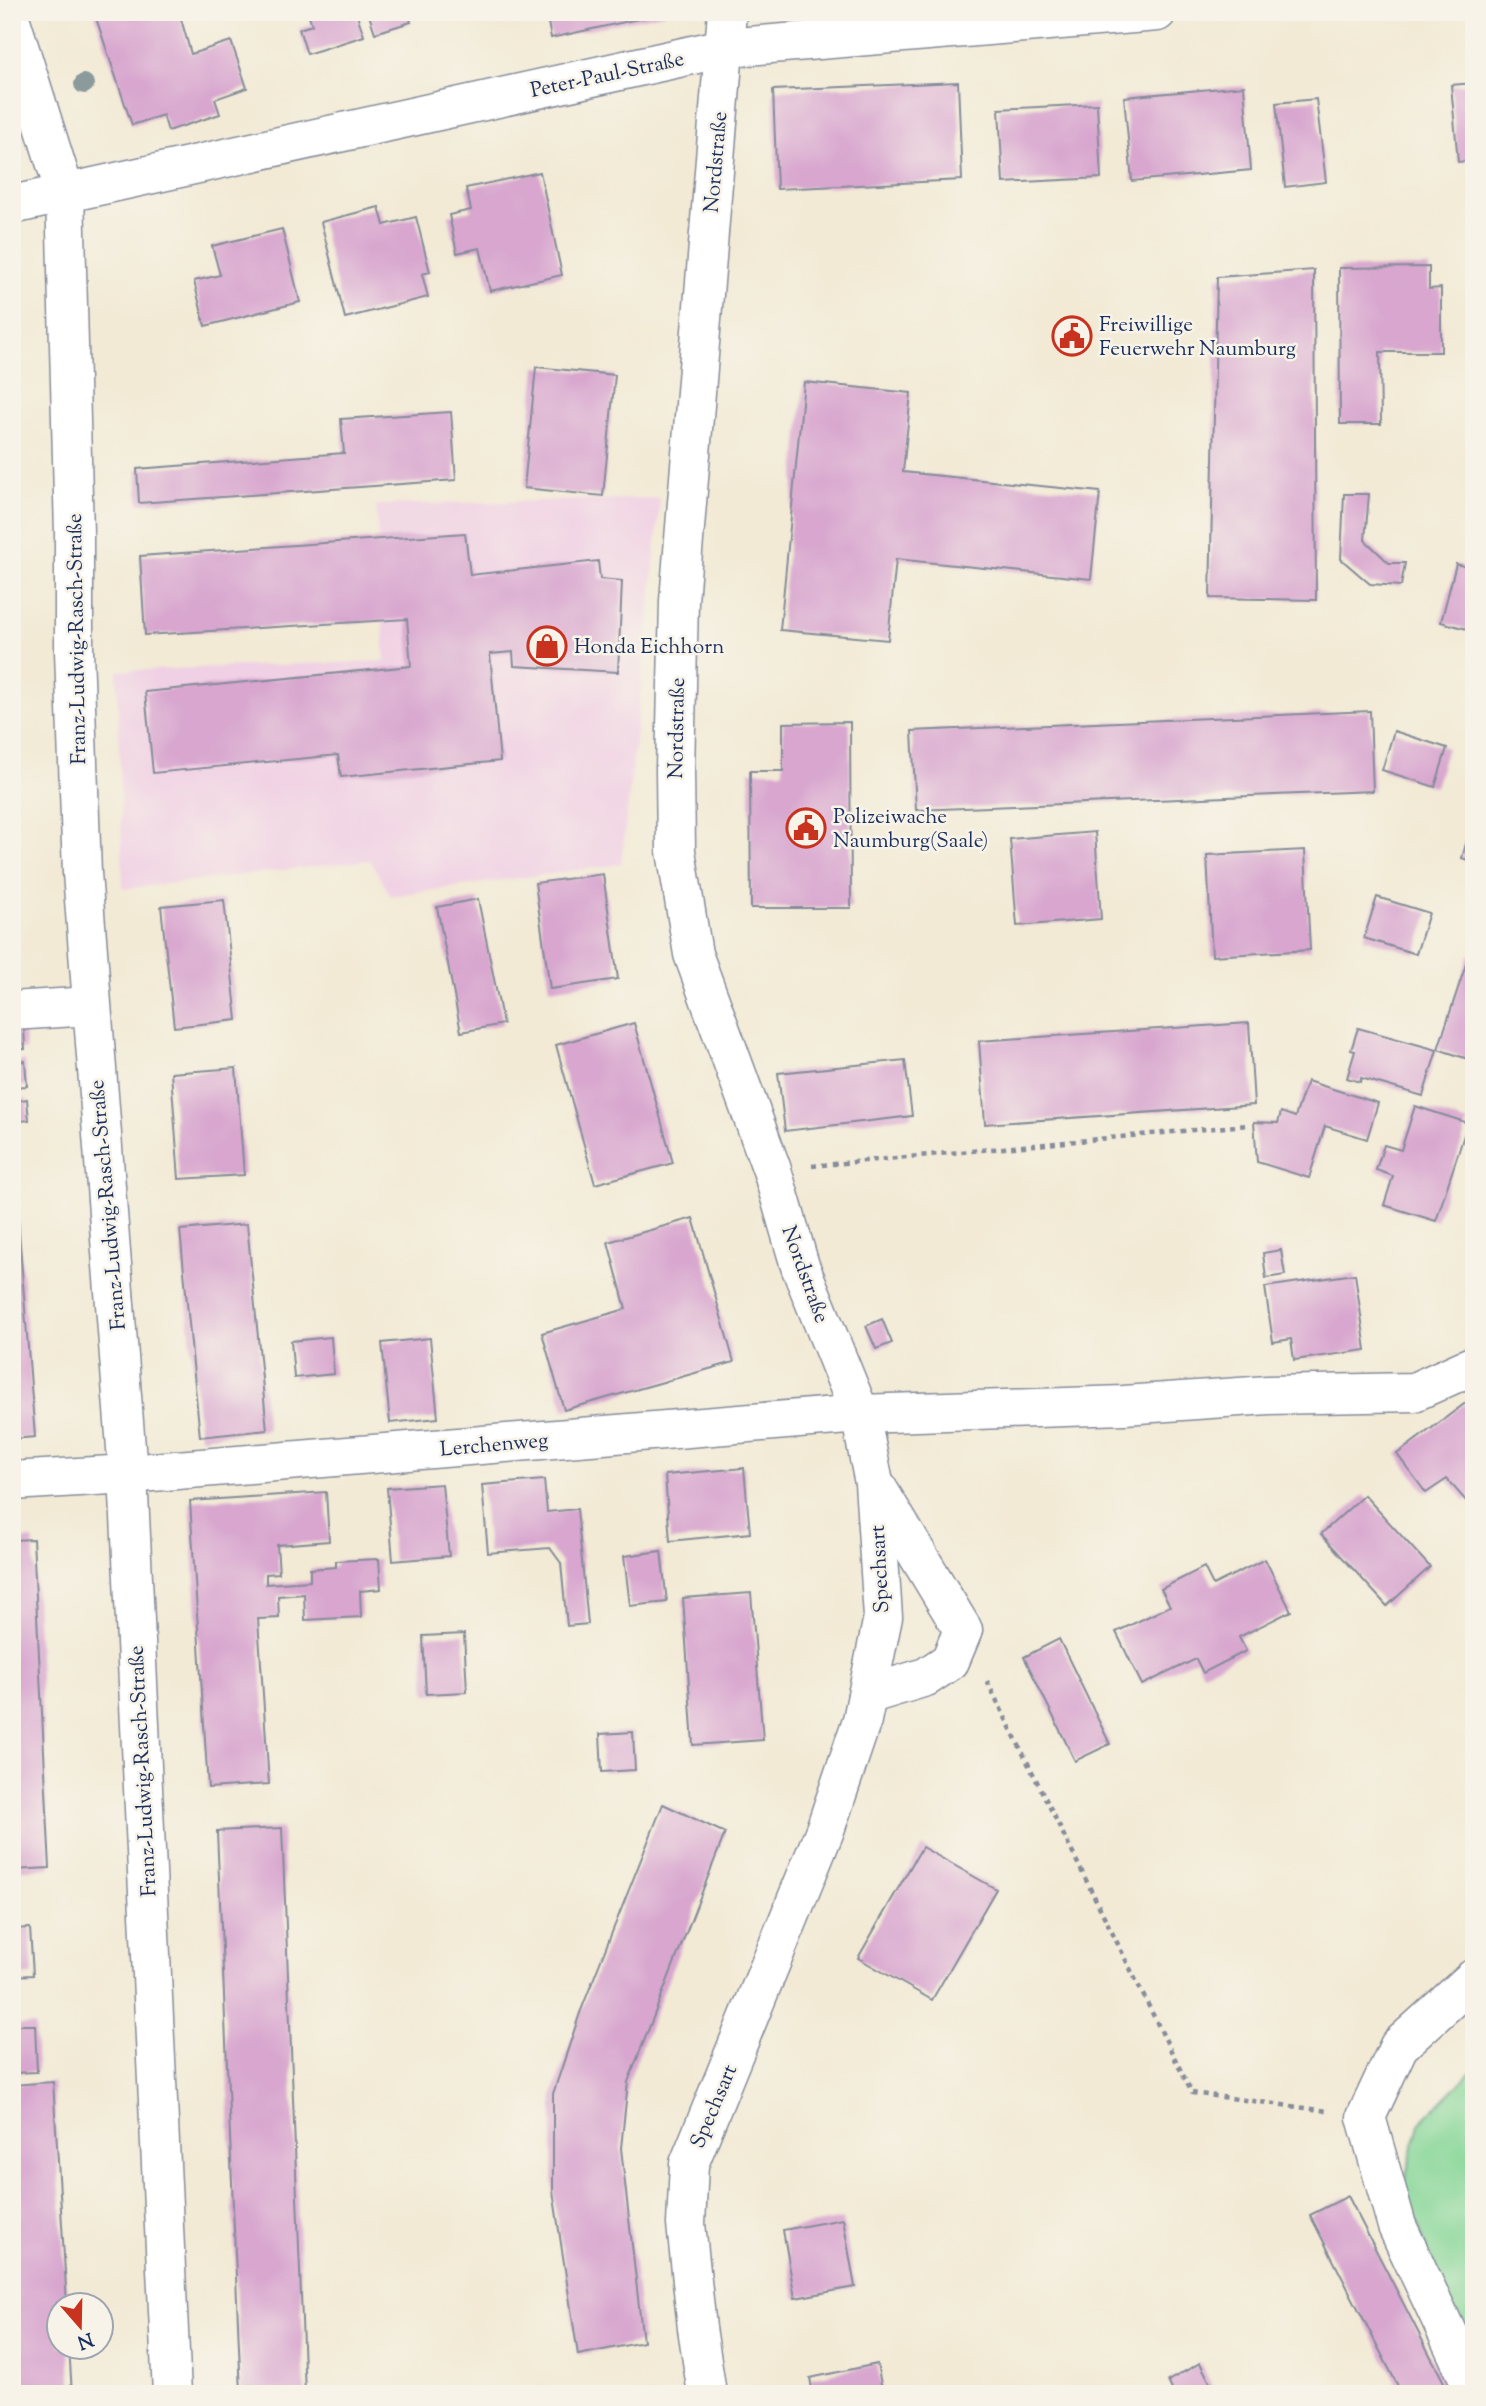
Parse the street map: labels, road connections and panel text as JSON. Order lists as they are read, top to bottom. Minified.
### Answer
{"streets":{"street":["Peter-Paul-Straße","Nordstraße","Franz-Ludwig-Rasch-Straße","Lerchenweg","Spechsart"]},"crossings":[["Peter-Paul-Straße","Nordstraße"],["Peter-Paul-Straße","Franz-Ludwig-Rasch-Straße"],["Nordstraße","Lerchenweg"],["Nordstraße","Spechsart"],["Franz-Ludwig-Rasch-Straße","Lerchenweg"],["Lerchenweg","Spechsart"]],"places":{"public building":["Freiwillige Feuerwehr Naumburg","Polizeiwache Naumburg(Saale)"],"shop":["Honda Eichhorn"]},"north":"bottom"}
